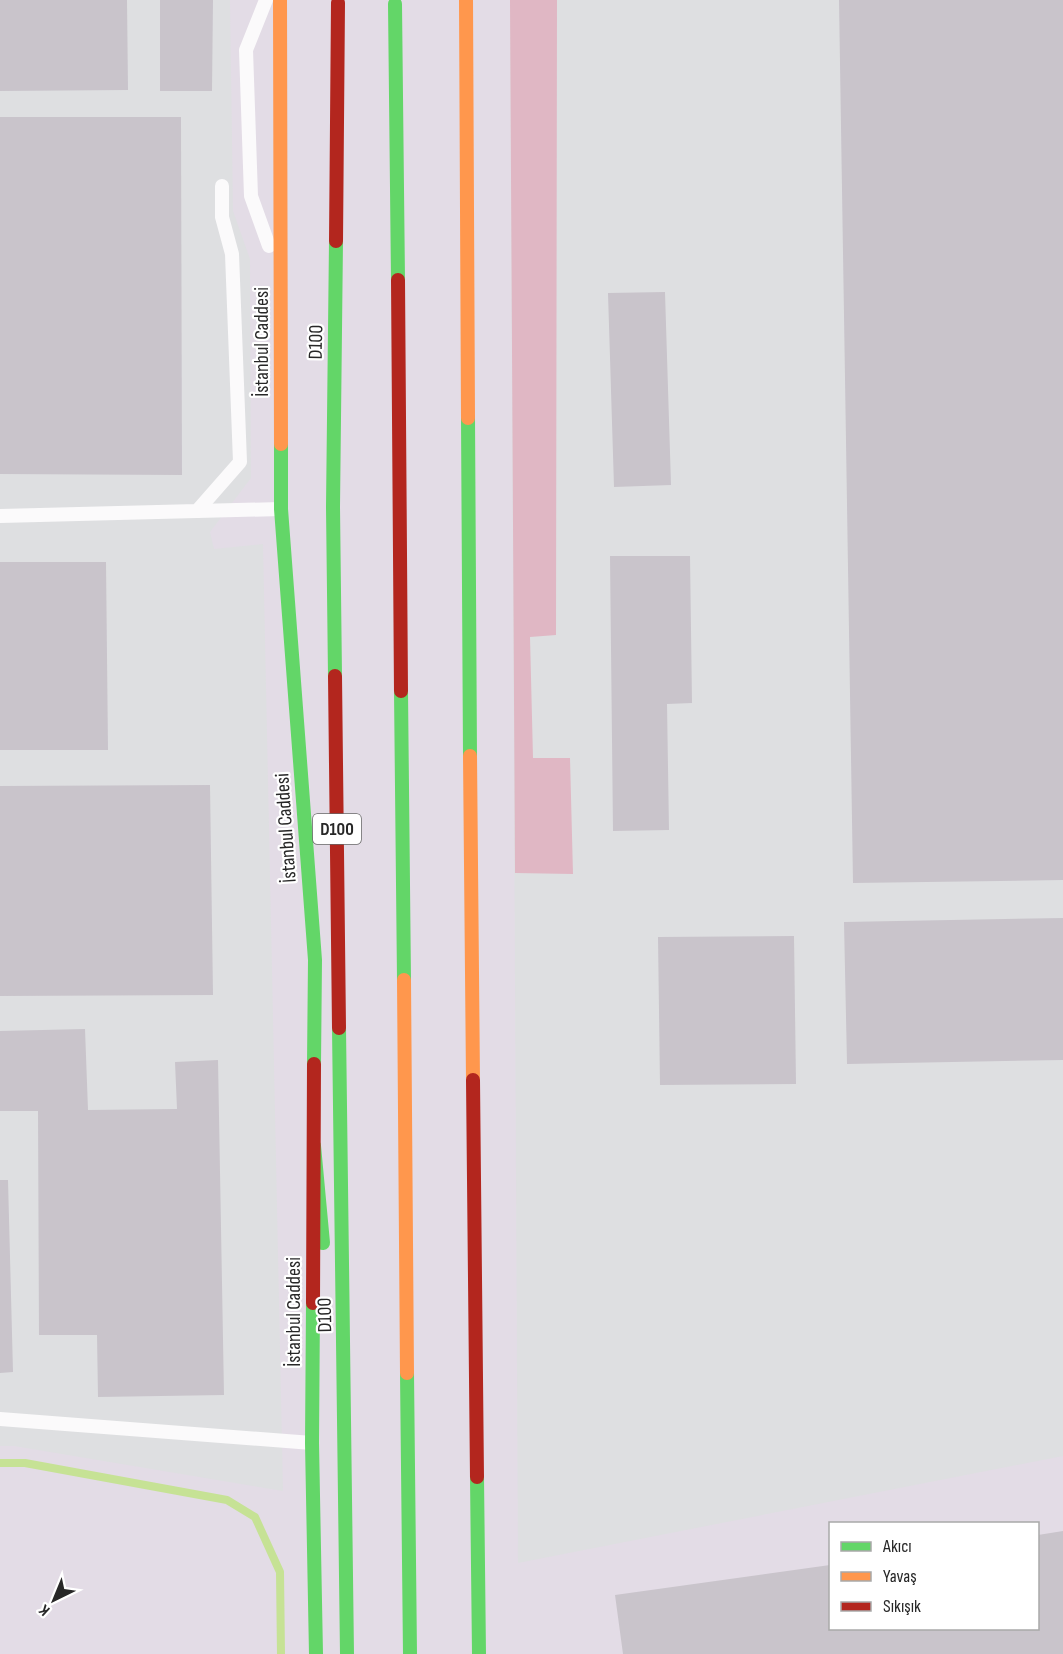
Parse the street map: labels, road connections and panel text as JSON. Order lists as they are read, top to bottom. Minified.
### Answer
{"streets":{"main road":["İstanbul Caddesi","D100"]},"legend":["Akıcı","Yavaş","Sıkışık"],"north":"bottom left"}
